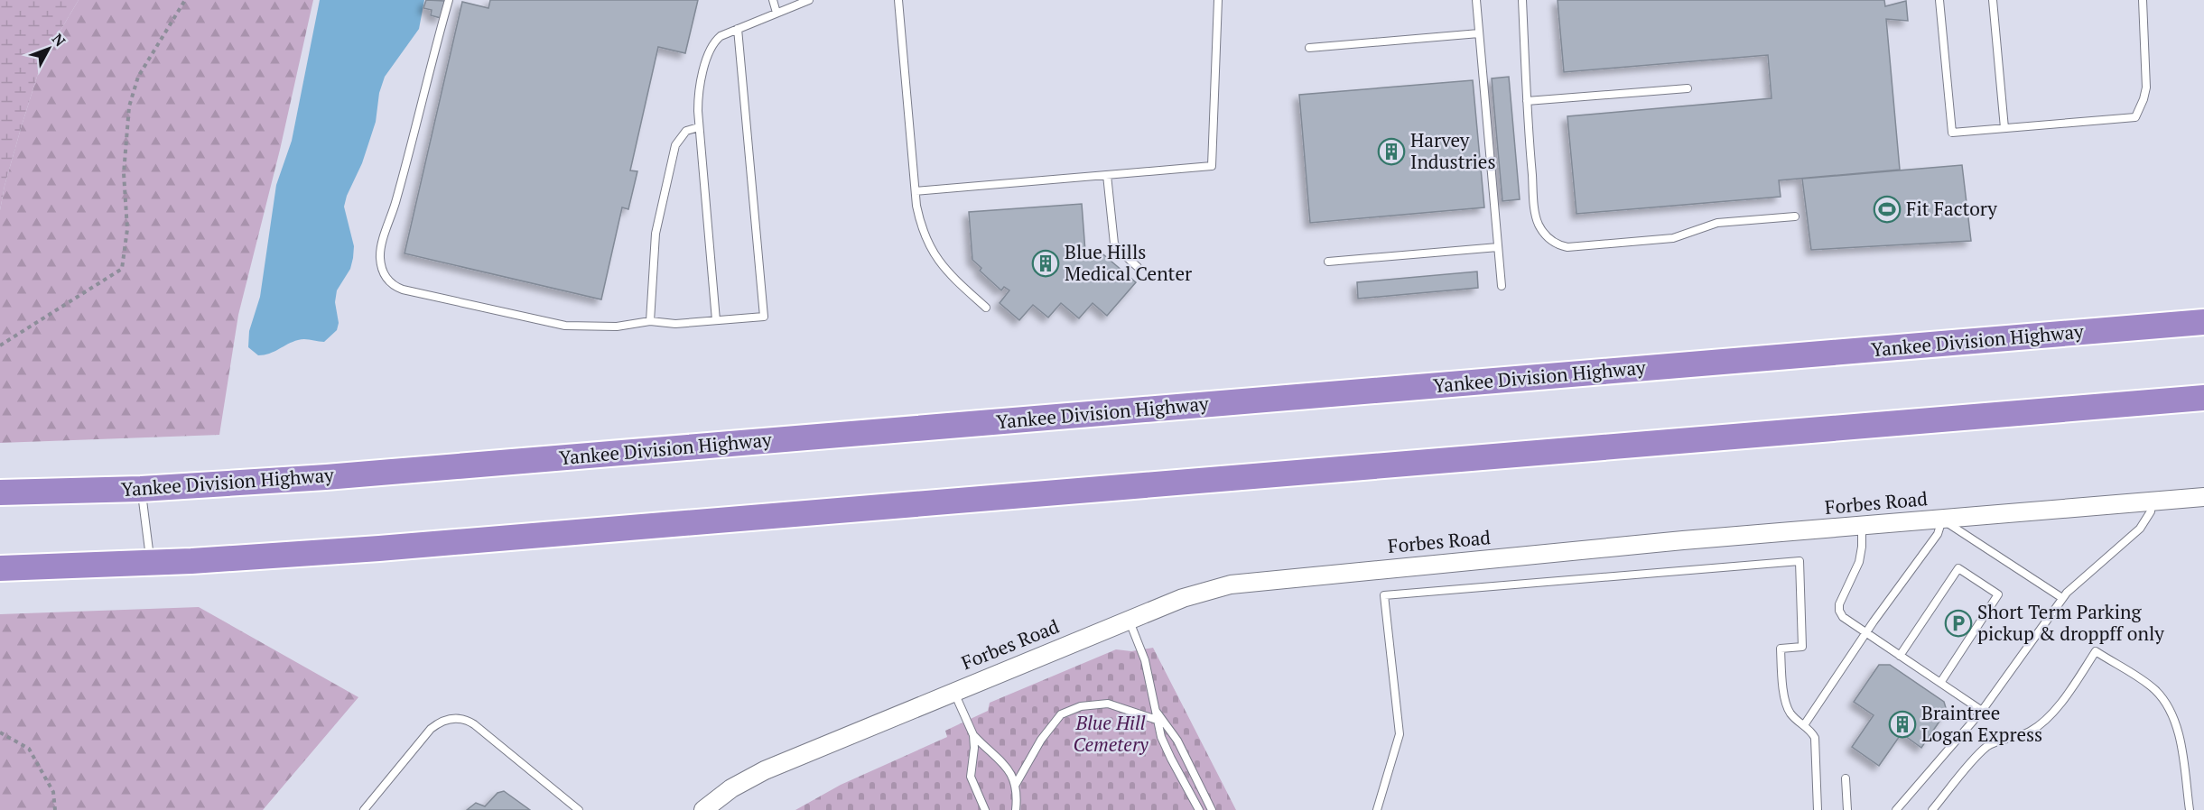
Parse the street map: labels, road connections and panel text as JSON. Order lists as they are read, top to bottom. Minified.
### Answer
{"streets":{"highway":["Yankee Division Highway"],"street":["Forbes Road"]},"parks":["Blue Hill Cemetery"],"places":{"building":["Harvey Industries","Blue Hills Medical Center","Braintree Logan Express"],"sports":["Fit Factory"],"parking":["Short Term Parking pickup & droppff only"]},"north":"top right"}
